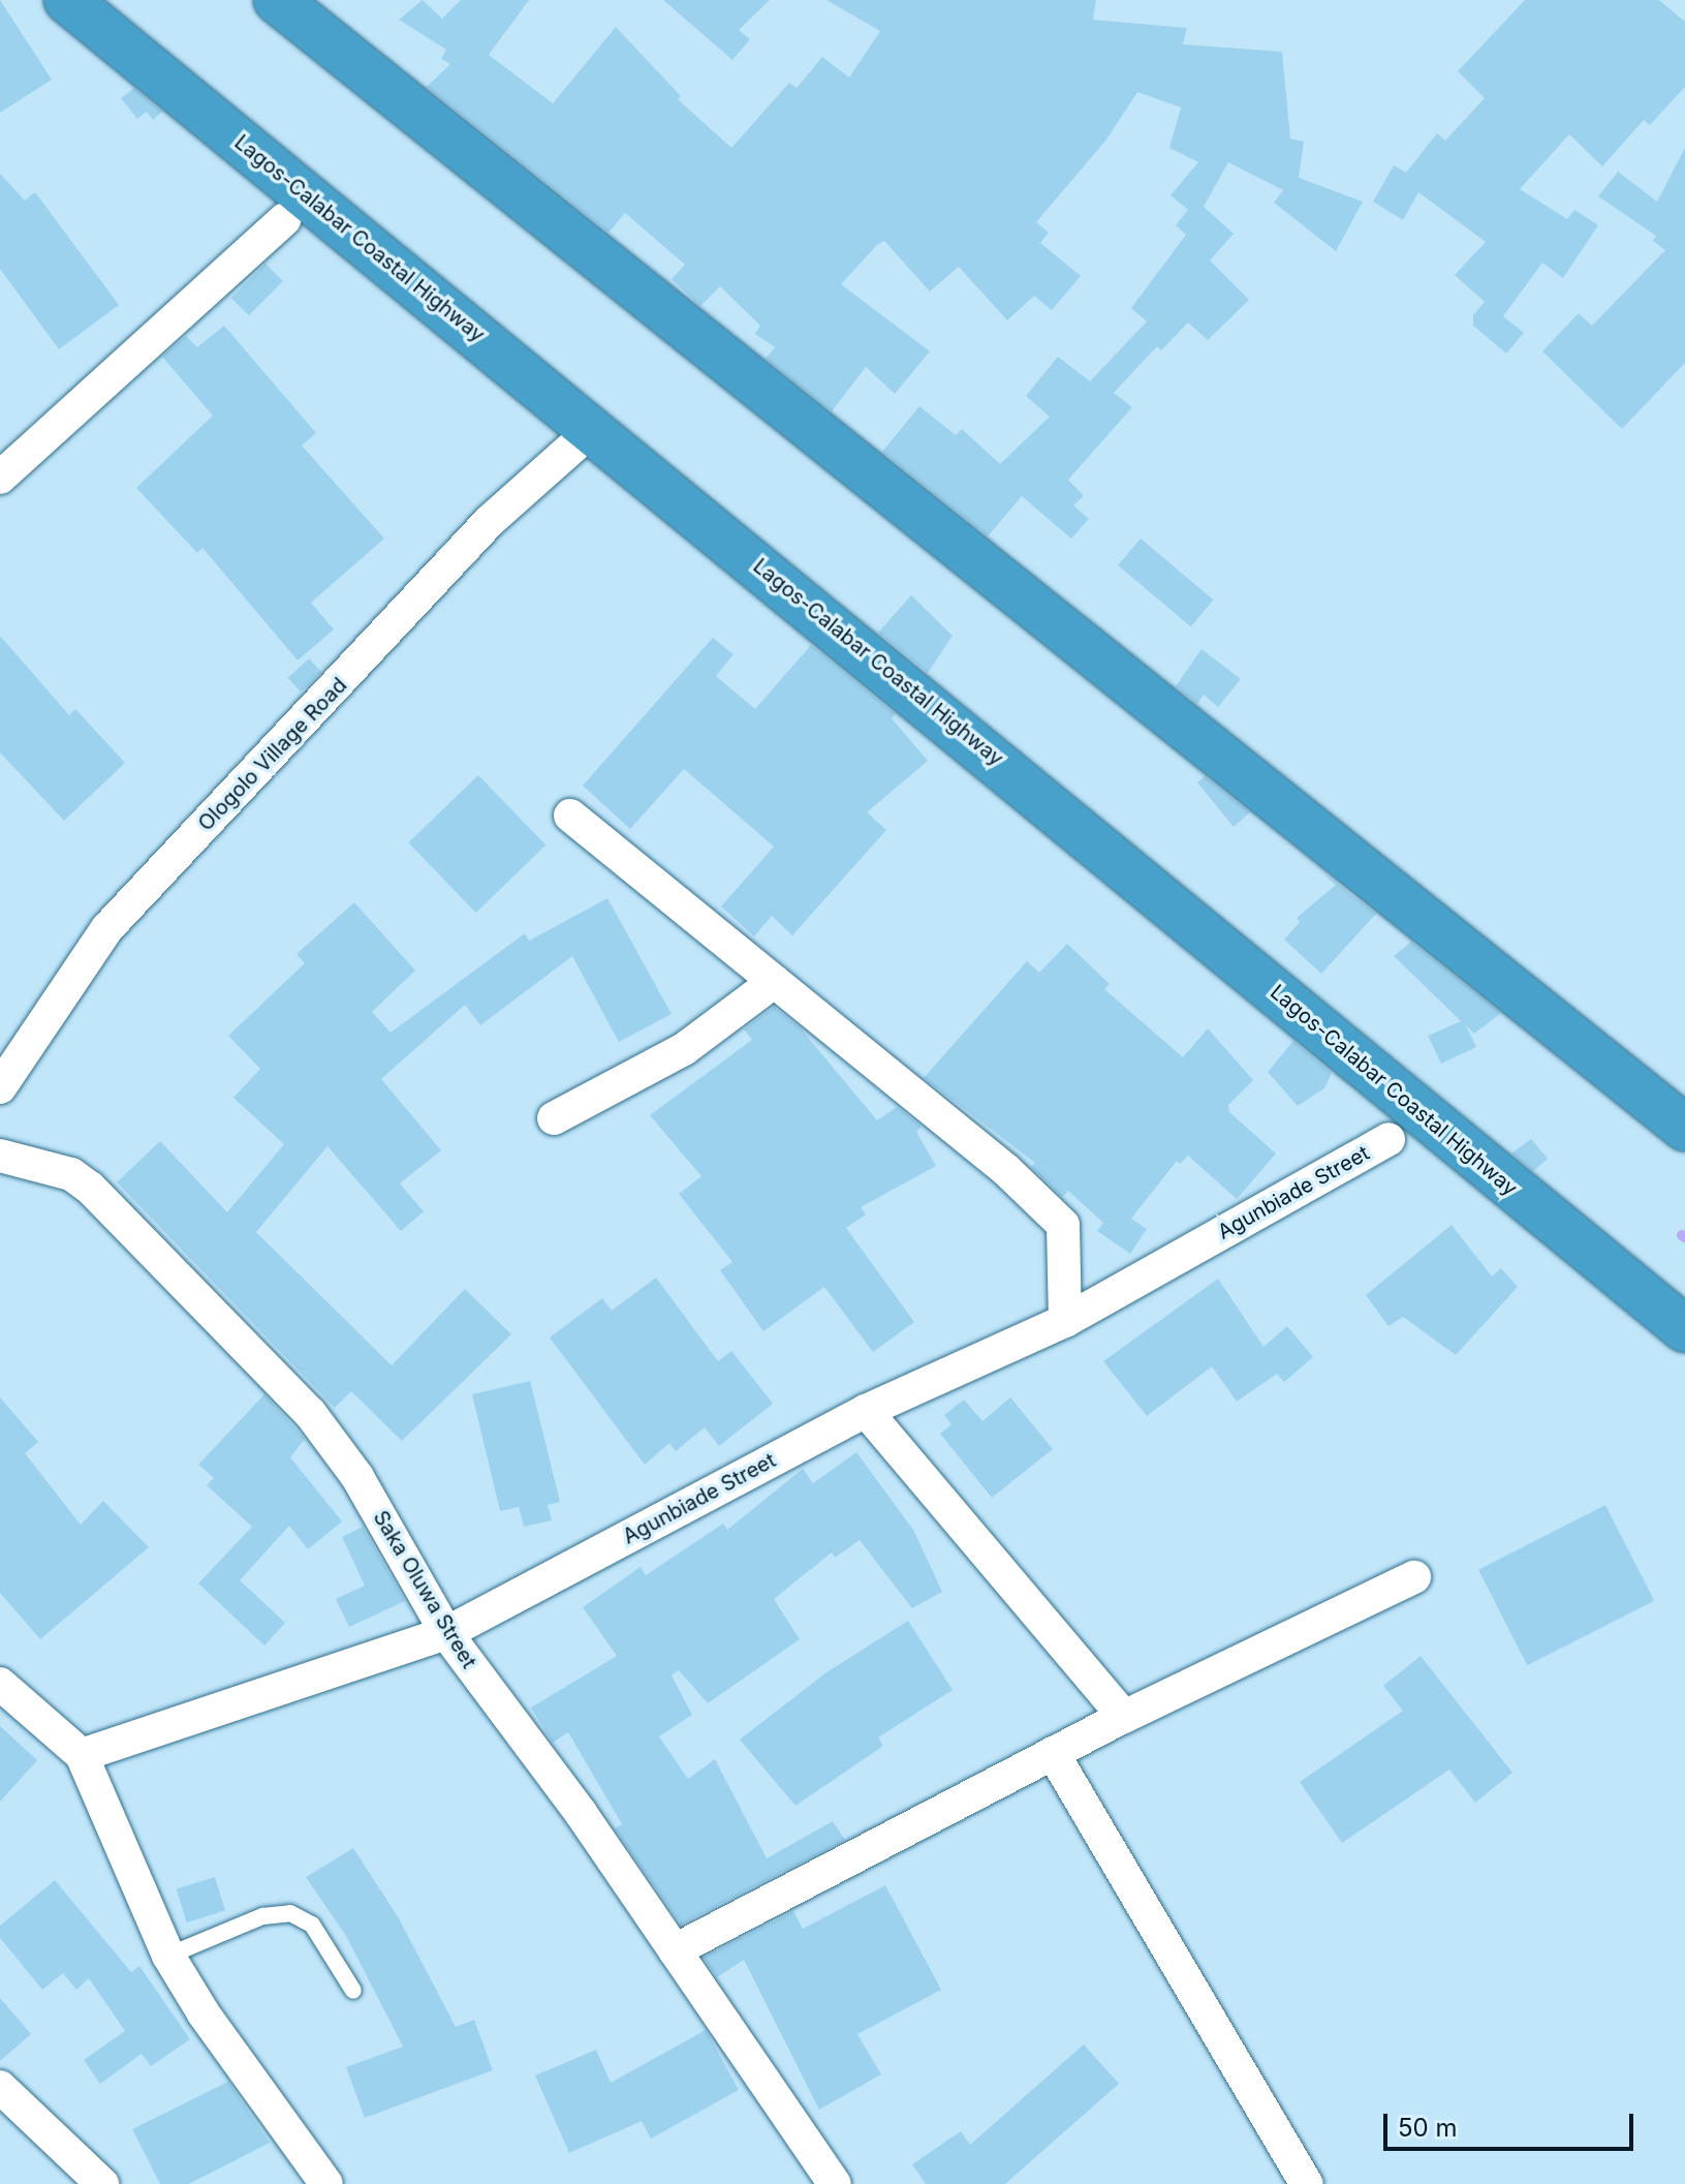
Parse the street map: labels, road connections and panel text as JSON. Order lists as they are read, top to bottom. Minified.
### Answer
{"streets":{"highway":["Lagos-Calabar Coastal Highway"],"street":["Ologolo Village Road","Agunbiade Street","Saka Oluwa Street"]},"crossings":[["Agunbiade Street","Saka Oluwa Street"]],"scale_bar":"50 m"}
